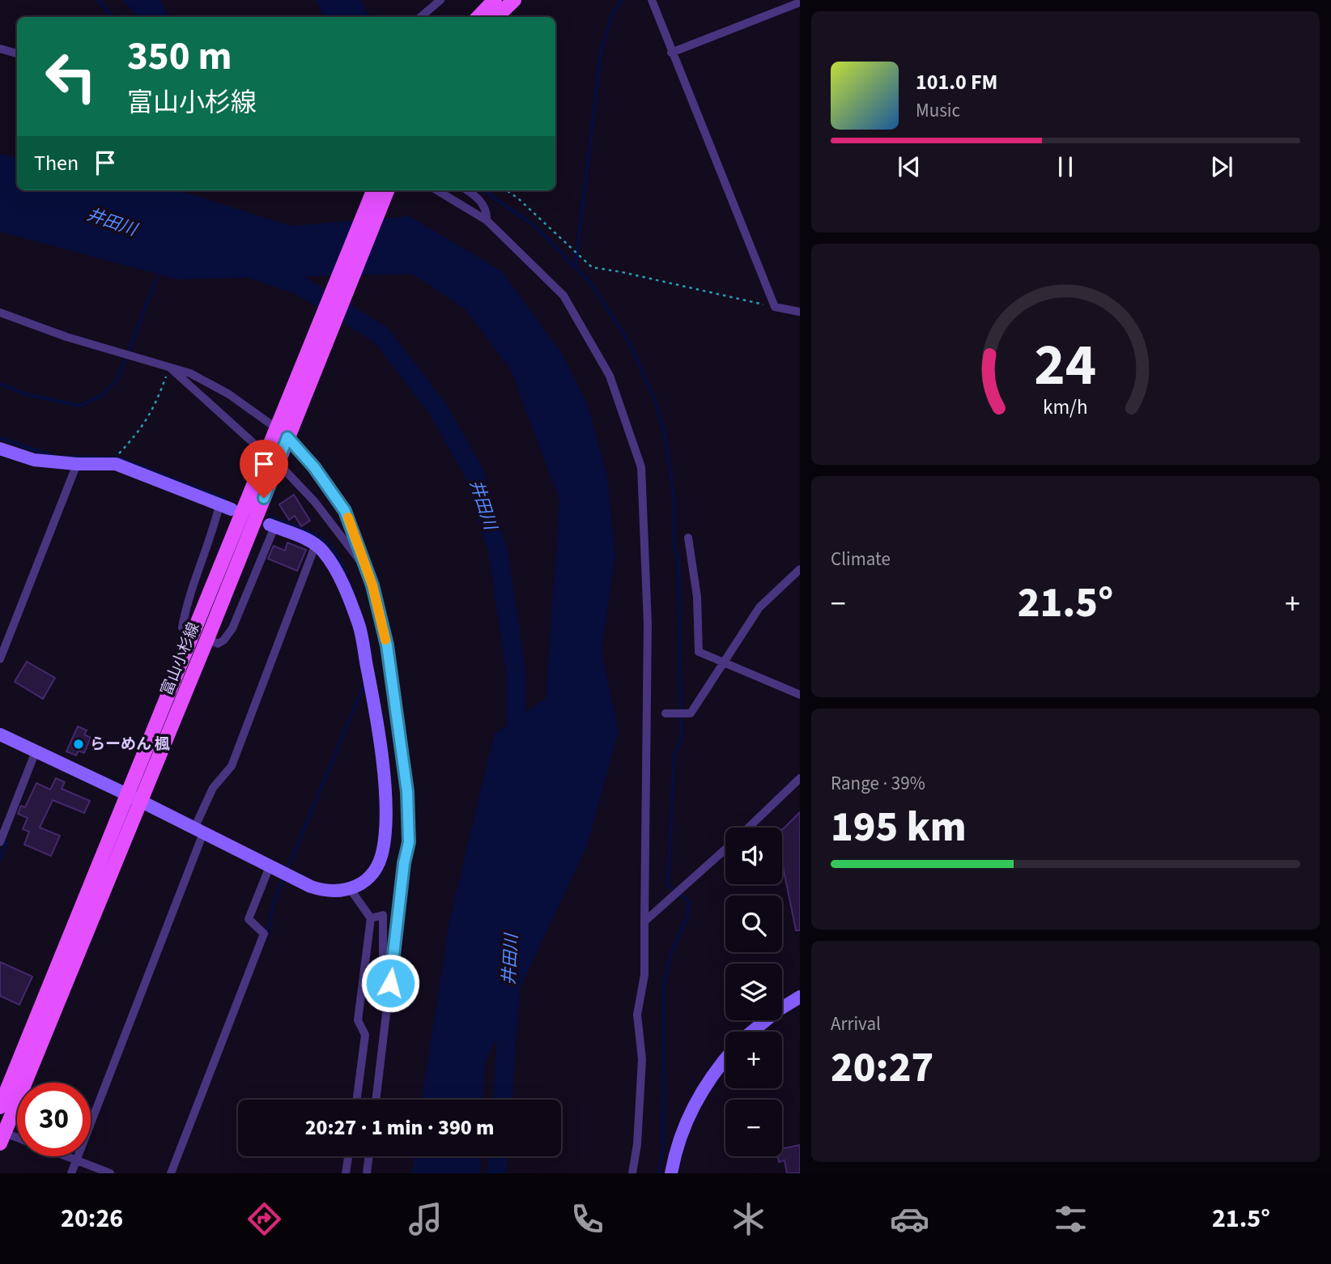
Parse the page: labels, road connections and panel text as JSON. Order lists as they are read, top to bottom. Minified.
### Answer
{"streets":{"main road":["富山小杉線"]},"water":["井田川"],"places":["らーめん 楓"],"page":{"turn":["350 m","富山小杉線"],"song":["101.0 FM","Music"],"then":"Then","tile":["Climate",["Range · 39%","195 km"],["Arrival","20:27"]],"heat":["−","21.5°","+"],"map_buttons":["+","−"],"limit":"30","trip":"20:27 · 1 min · 390 m","tabs":["20:26","21.5°"],"gauge":["24","km/h"]}}
